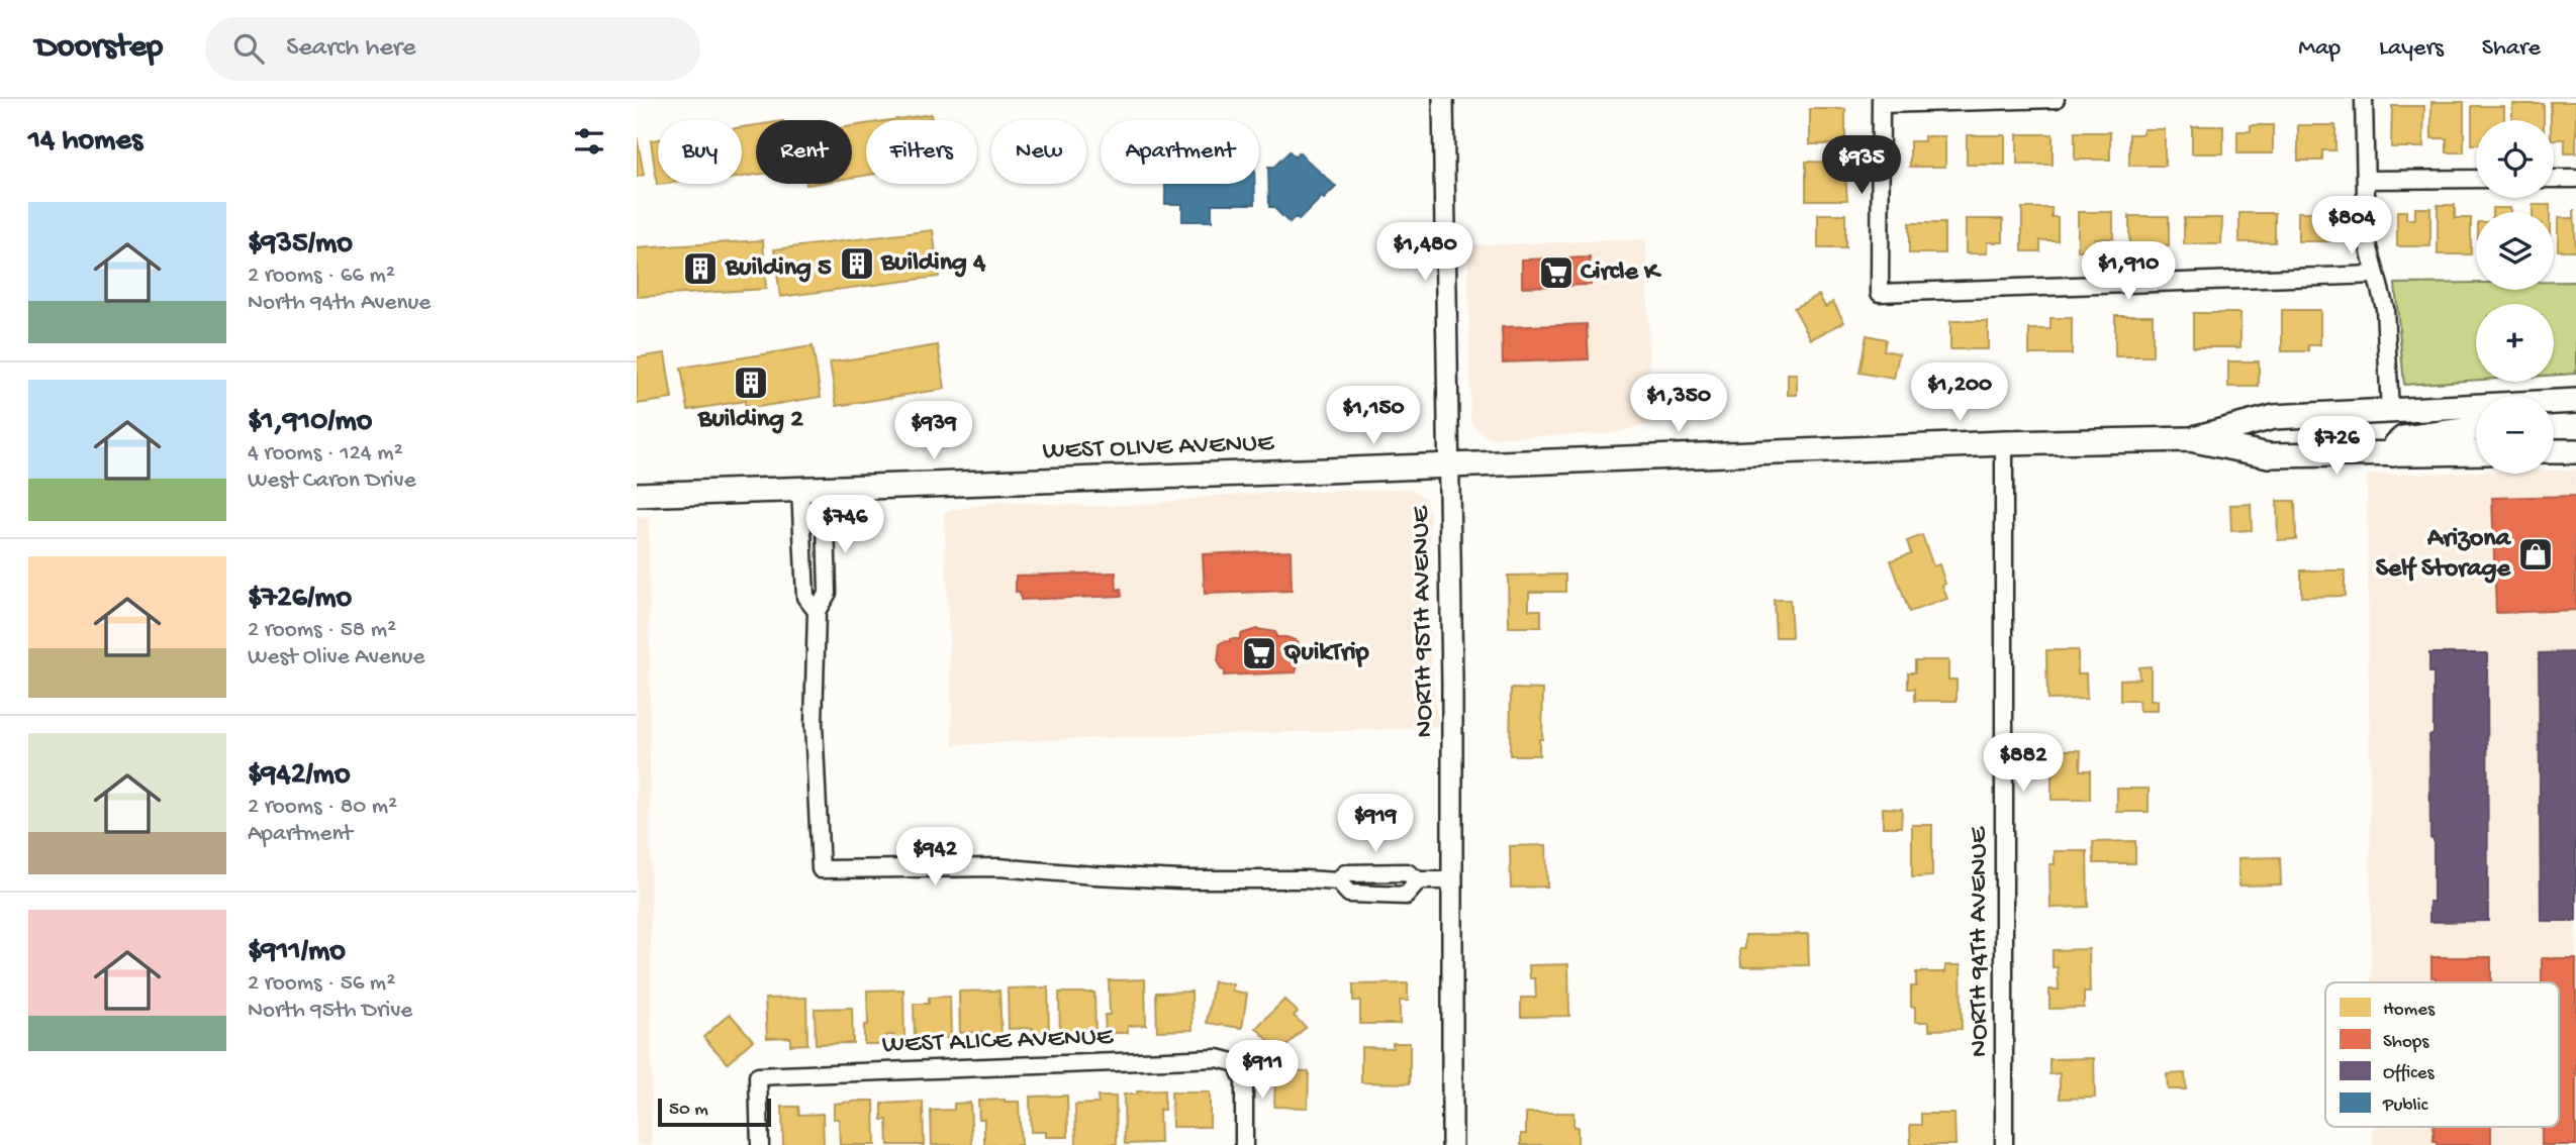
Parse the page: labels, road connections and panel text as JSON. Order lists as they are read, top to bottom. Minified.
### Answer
{"streets":{"main road":["WEST OLIVE AVENUE"],"street":["NORTH 95TH AVENUE","NORTH 94TH AVENUE","WEST ALICE AVENUE"]},"crossings":[["WEST OLIVE AVENUE","NORTH 95TH AVENUE"],["WEST OLIVE AVENUE","NORTH 94TH AVENUE"]],"places":{"building":["Building 4","Building 5","Building 2"],"supermarket":["Circle K","QuikTrip"],"shop":["Arizona Self Storage"]},"legend":["Homes","Shops","Offices","Public"],"scale_bar":"50 m","page":{"header":"Doorstep","search":"Search here","nav":["Map","Layers","Share"],"heading":"14 homes","map_buttons":["+","−"],"chip":["Buy","Rent","Filters","New","Apartment"],"price":["$935","$804","$1,480","$1,910","$1,200","$1,350","$1,150","$939","$726","$746","$882","$919","$942","$911"],"list":[{"name":"$935/mo","note":"2 rooms · 66 m² · North 94th Avenue"},{"name":"$1,910/mo","note":"4 rooms · 124 m² · West Caron Drive"},{"name":"$726/mo","note":"2 rooms · 58 m² · West Olive Avenue"},{"name":"$942/mo","note":"2 rooms · 80 m² · Apartment"},{"name":"$911/mo","note":"2 rooms · 56 m² · North 95th Drive"}],"scale":"50 m"}}
